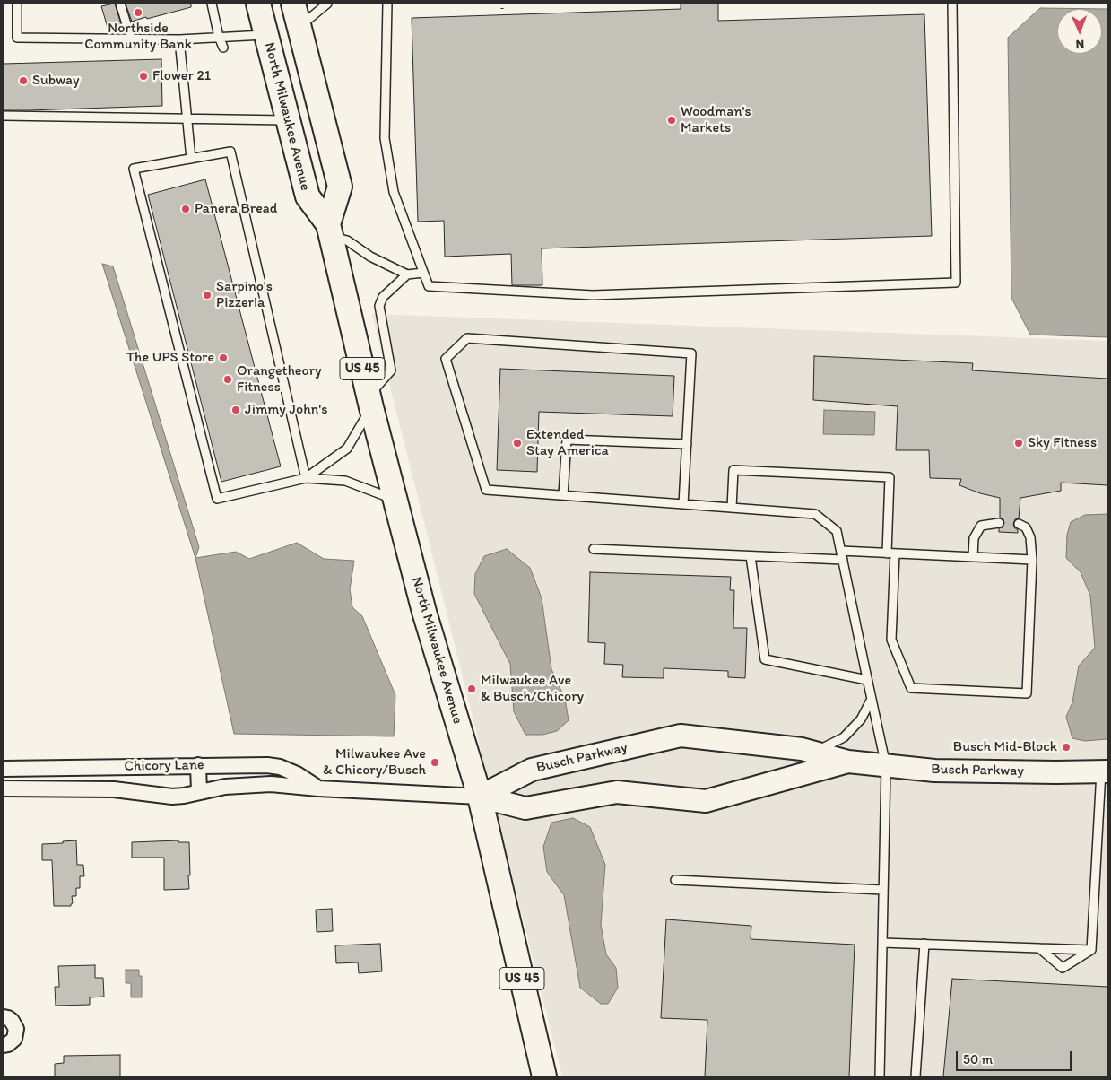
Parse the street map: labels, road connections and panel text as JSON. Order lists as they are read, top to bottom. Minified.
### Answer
{"streets":{"main road":["North Milwaukee Avenue","US 45"],"street":["Busch Parkway","Chicory Lane"]},"crossings":[["North Milwaukee Avenue","Busch Parkway"],["North Milwaukee Avenue","Chicory Lane"],["Busch Parkway","Chicory Lane"]],"places":["Northside Community Bank","Flower 21","Subway","Woodman's Markets","Panera Bread","Sarpino's Pizzeria","The UPS Store","Orangetheory Fitness","Jimmy John's","Extended Stay America","Sky Fitness","Milwaukee Ave & Busch/Chicory","Busch Mid-Block","Milwaukee Ave & Chicory/Busch"],"scale_bar":"50 m","north":"bottom"}
